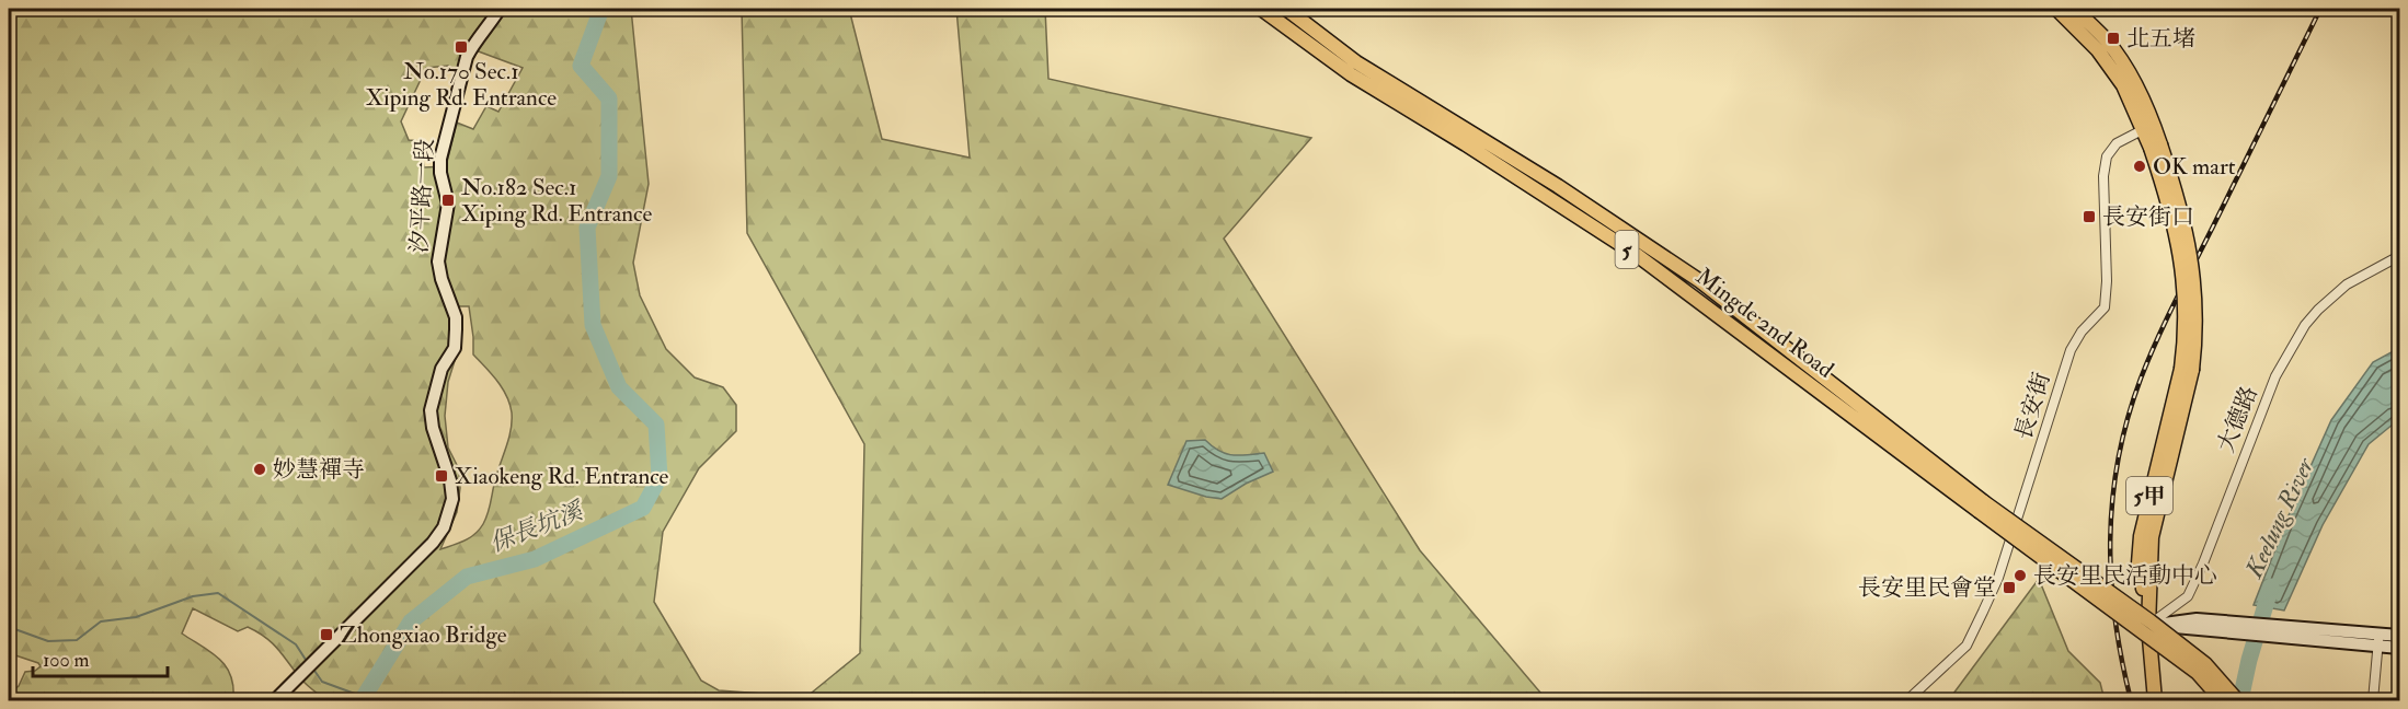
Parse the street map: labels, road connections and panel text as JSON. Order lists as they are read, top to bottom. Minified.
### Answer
{"streets":{"main road":["5","Mingde 2nd Road","5甲"],"street":["汐平路一段","長安街","大德路"]},"crossings":[["長安街","5甲"],["大德路","5甲"]],"water":["Keelung River","保長坑溪"],"places":{"transit":["北五堵","No.170 Sec.1 Xiping Rd. Entrance","No.182 Sec.1 Xiping Rd. Entrance","長安街口","Xiaokeng Rd. Entrance","長安里民會堂","Zhongxiao Bridge"],"other":["OK mart","妙慧禪寺","長安里民活動中心"]},"scale_bar":"100 m"}
